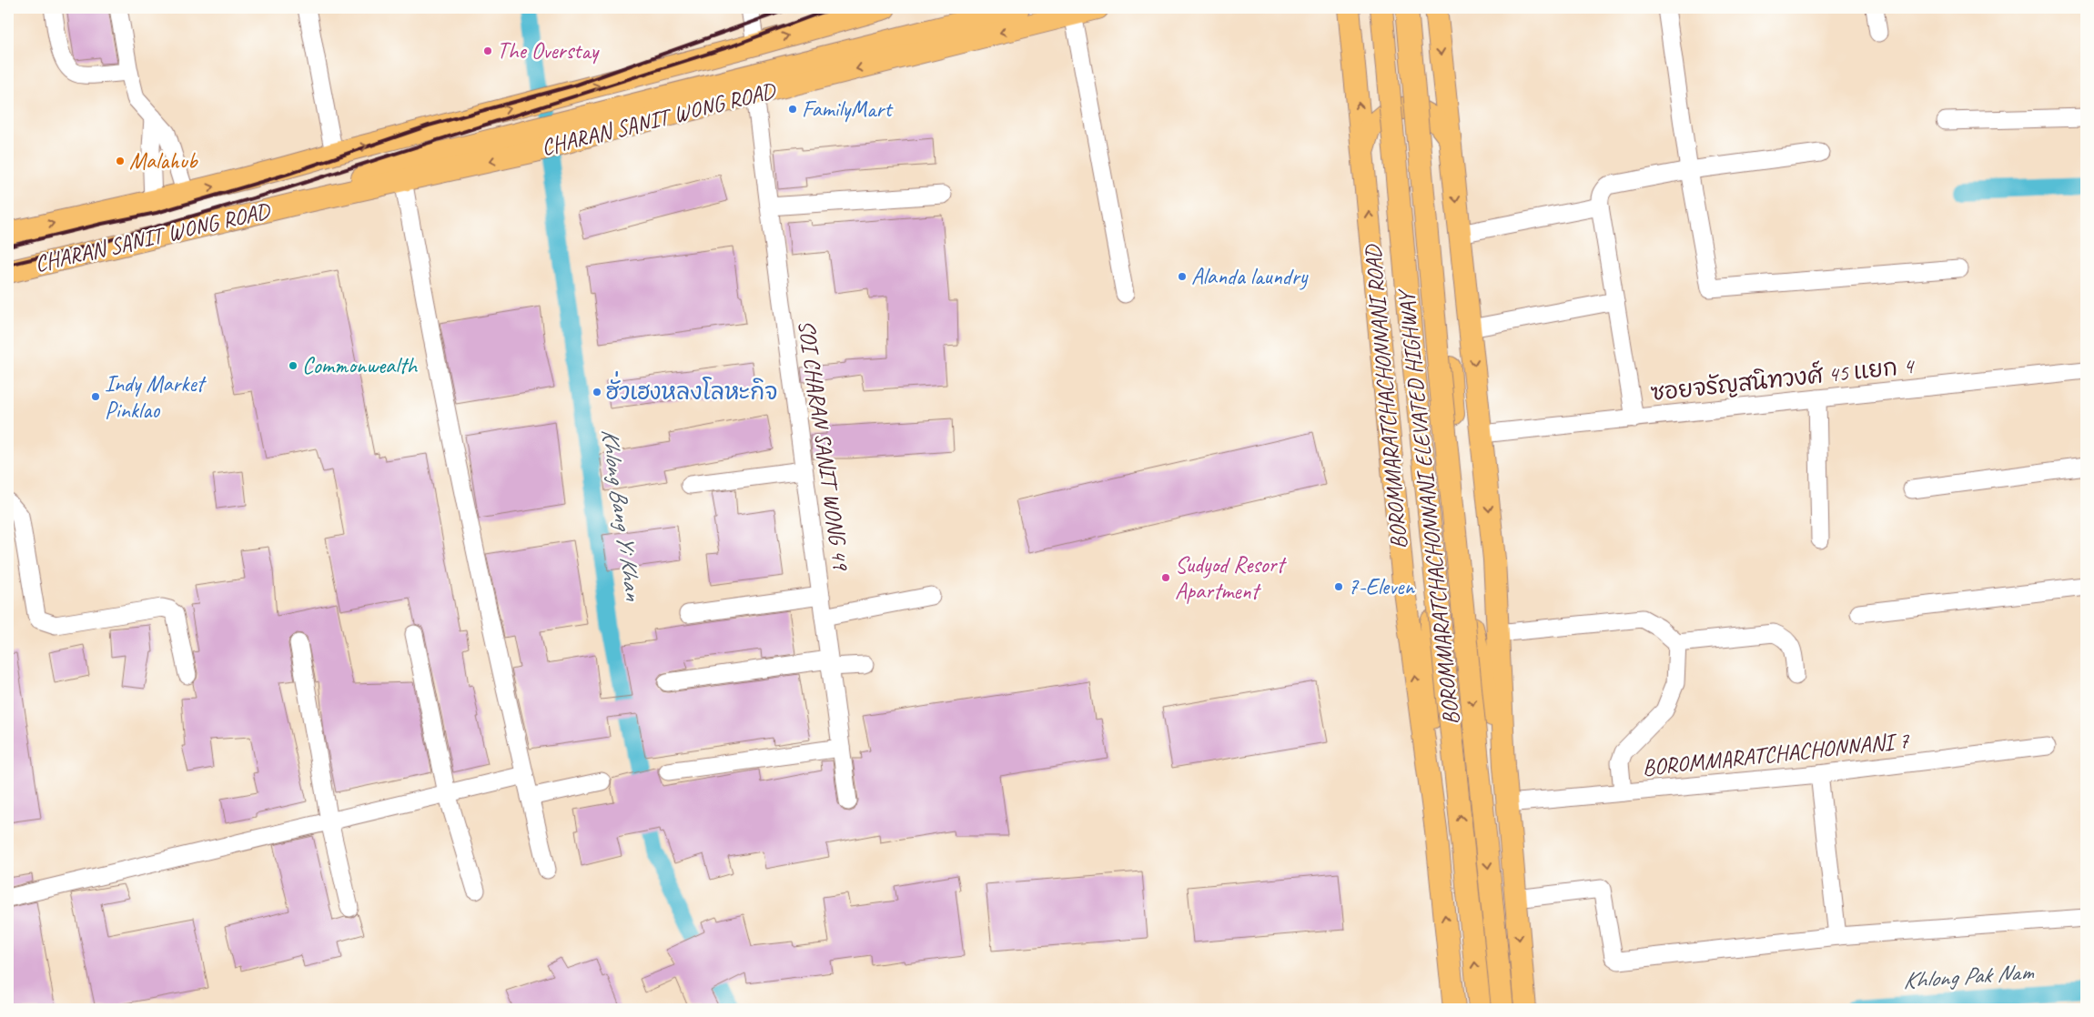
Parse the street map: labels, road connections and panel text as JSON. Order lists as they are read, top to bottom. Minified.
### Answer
{"streets":{"main road":["CHARAN SANIT WONG ROAD","BOROMMARATCHACHONNANI ROAD","BOROMMARATCHACHONNANI ELEVATED HIGHWAY"],"street":["ซอยจรัญสนิทวงศ์ 45 แยก 4","SOI CHARAN SANIT WONG 49","BOROMMARATCHACHONNANI 7"]},"crossings":[["CHARAN SANIT WONG ROAD","SOI CHARAN SANIT WONG 49"]],"water":["Khlong Bang Yi Khan","Khlong Pak Nam"],"places":["The Overstay","FamilyMart","Malahub","Alanda laundry","Commonwealth","ฮั่วเฮงหลงโลหะกิจ","Indy Market Pinklao","Sudyod Resort Apartment","7-Eleven"]}
